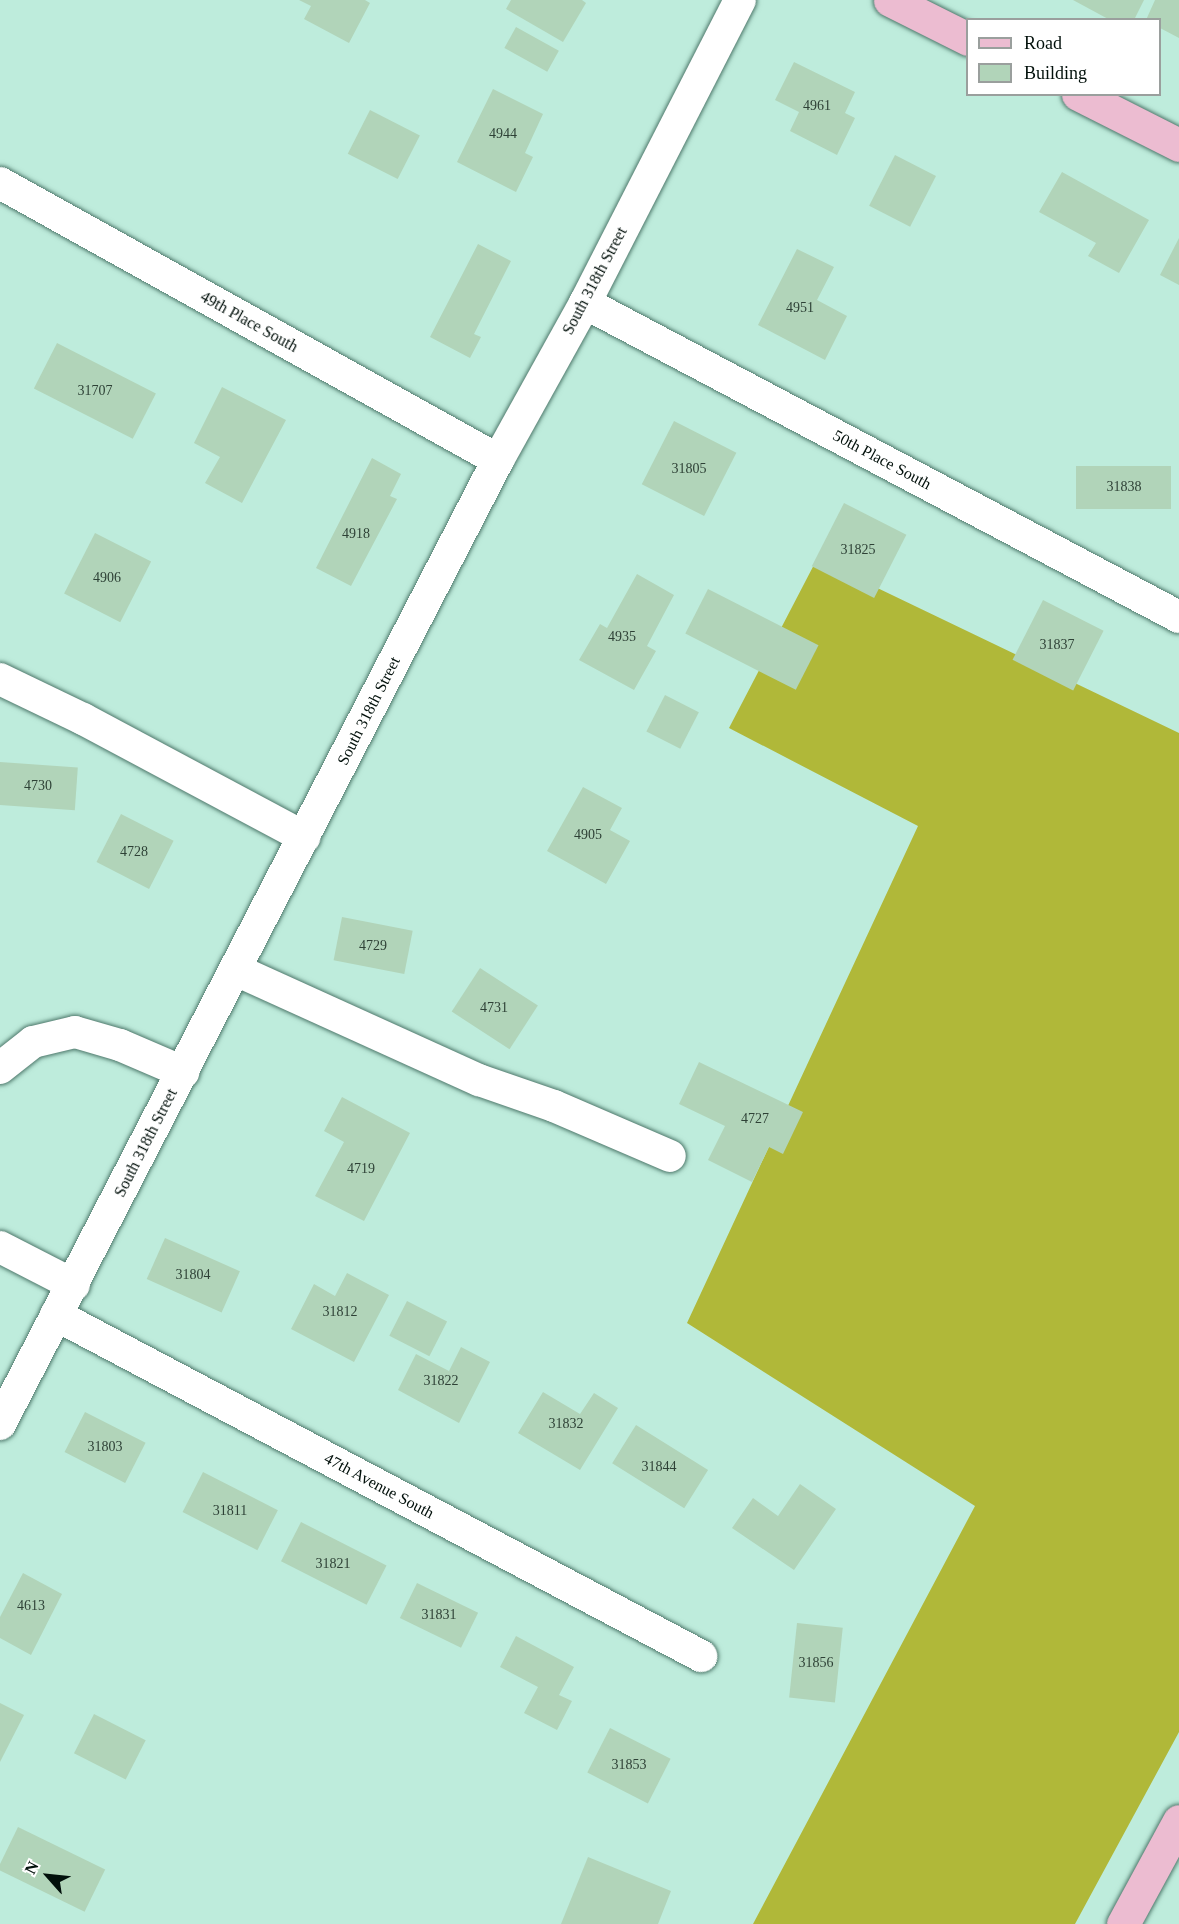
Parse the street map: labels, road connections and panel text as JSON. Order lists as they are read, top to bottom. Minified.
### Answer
{"streets":{"street":["South 318th Street","49th Place South","50th Place South","47th Avenue South"]},"crossings":[["South 318th Street","49th Place South"],["South 318th Street","50th Place South"],["South 318th Street","47th Avenue South"]],"house_numbers":["4961","4944","4951","31707","31805","31838","4918","31825","4906","4935","31837","4730","4905","4728","4729","4731","4727","4719","31804","31812","31822","31832","31803","31844","31811","31821","4613","31831","31856","31853"],"legend":["Road","Building"],"north":"top left"}
